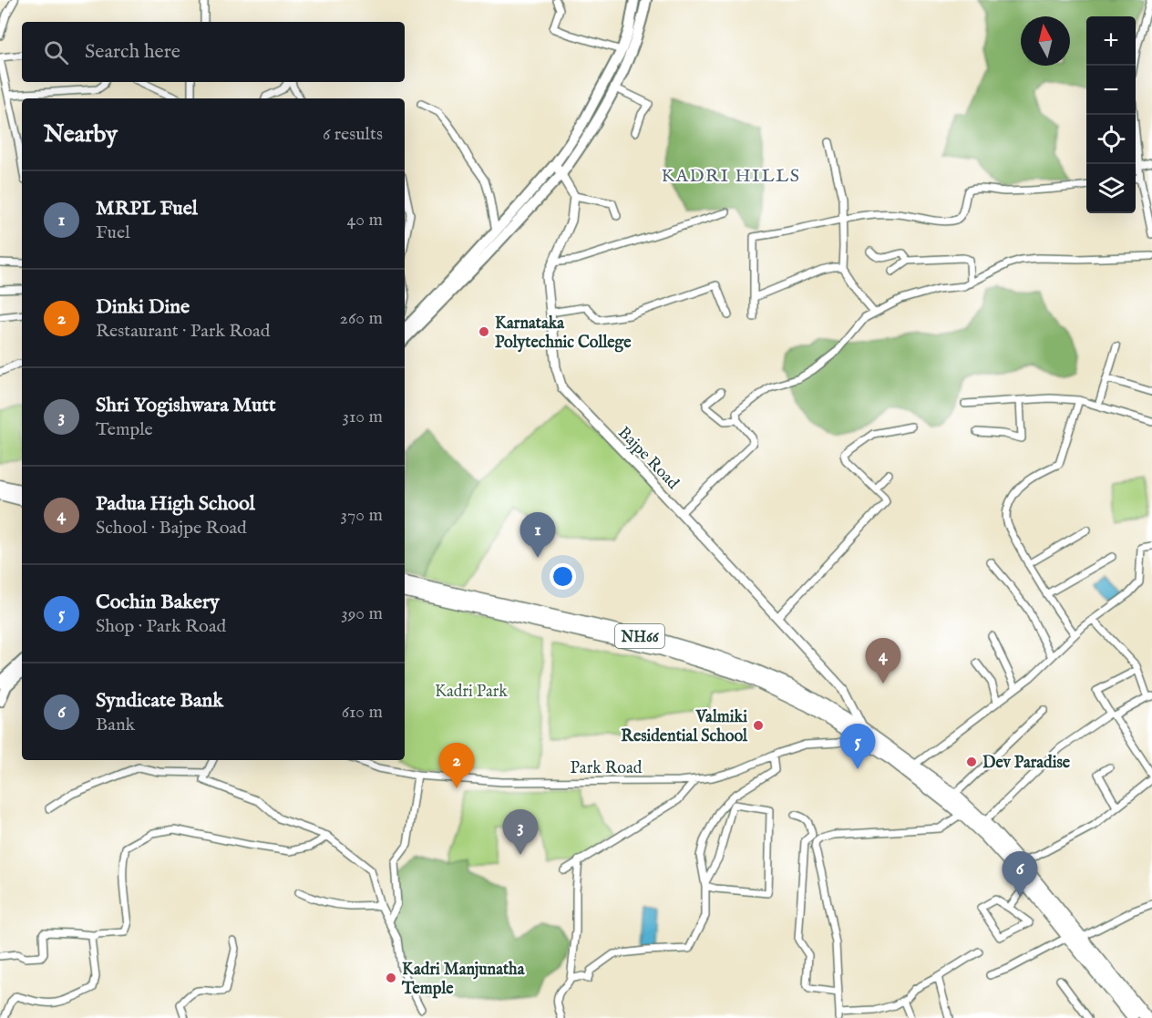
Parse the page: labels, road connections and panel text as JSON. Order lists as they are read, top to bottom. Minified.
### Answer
{"streets":{"highway":["NH66"],"street":["Bajpe Road","Park Road"]},"crossings":[["Bajpe Road","NH66"],["Bajpe Road","Park Road"],["NH66","Park Road"]],"districts":["KADRI HILLS"],"parks":["Kadri Park"],"places":["Karnataka Polytechnic College","Valmiki Residential School","Dev Paradise","Kadri Manjunatha Temple"],"north":"top","page":{"map_buttons":["+","−"],"search":"Search here","heading":["Nearby","6 results"],"list":[{"mark":"1","name":"MRPL Fuel","note":"Fuel","value":"40 m"},{"mark":"2","name":"Dinki Dine","note":"Restaurant · Park Road","value":"260 m"},{"mark":"3","name":"Shri Yogishwara Mutt","note":"Temple","value":"310 m"},{"mark":"4","name":"Padua High School","note":"School · Bajpe Road","value":"370 m"},{"mark":"5","name":"Cochin Bakery","note":"Shop · Park Road","value":"390 m"},{"mark":"6","name":"Syndicate Bank","note":"Bank","value":"610 m"}],"pins":["1","4","5","2","3","6"]}}
